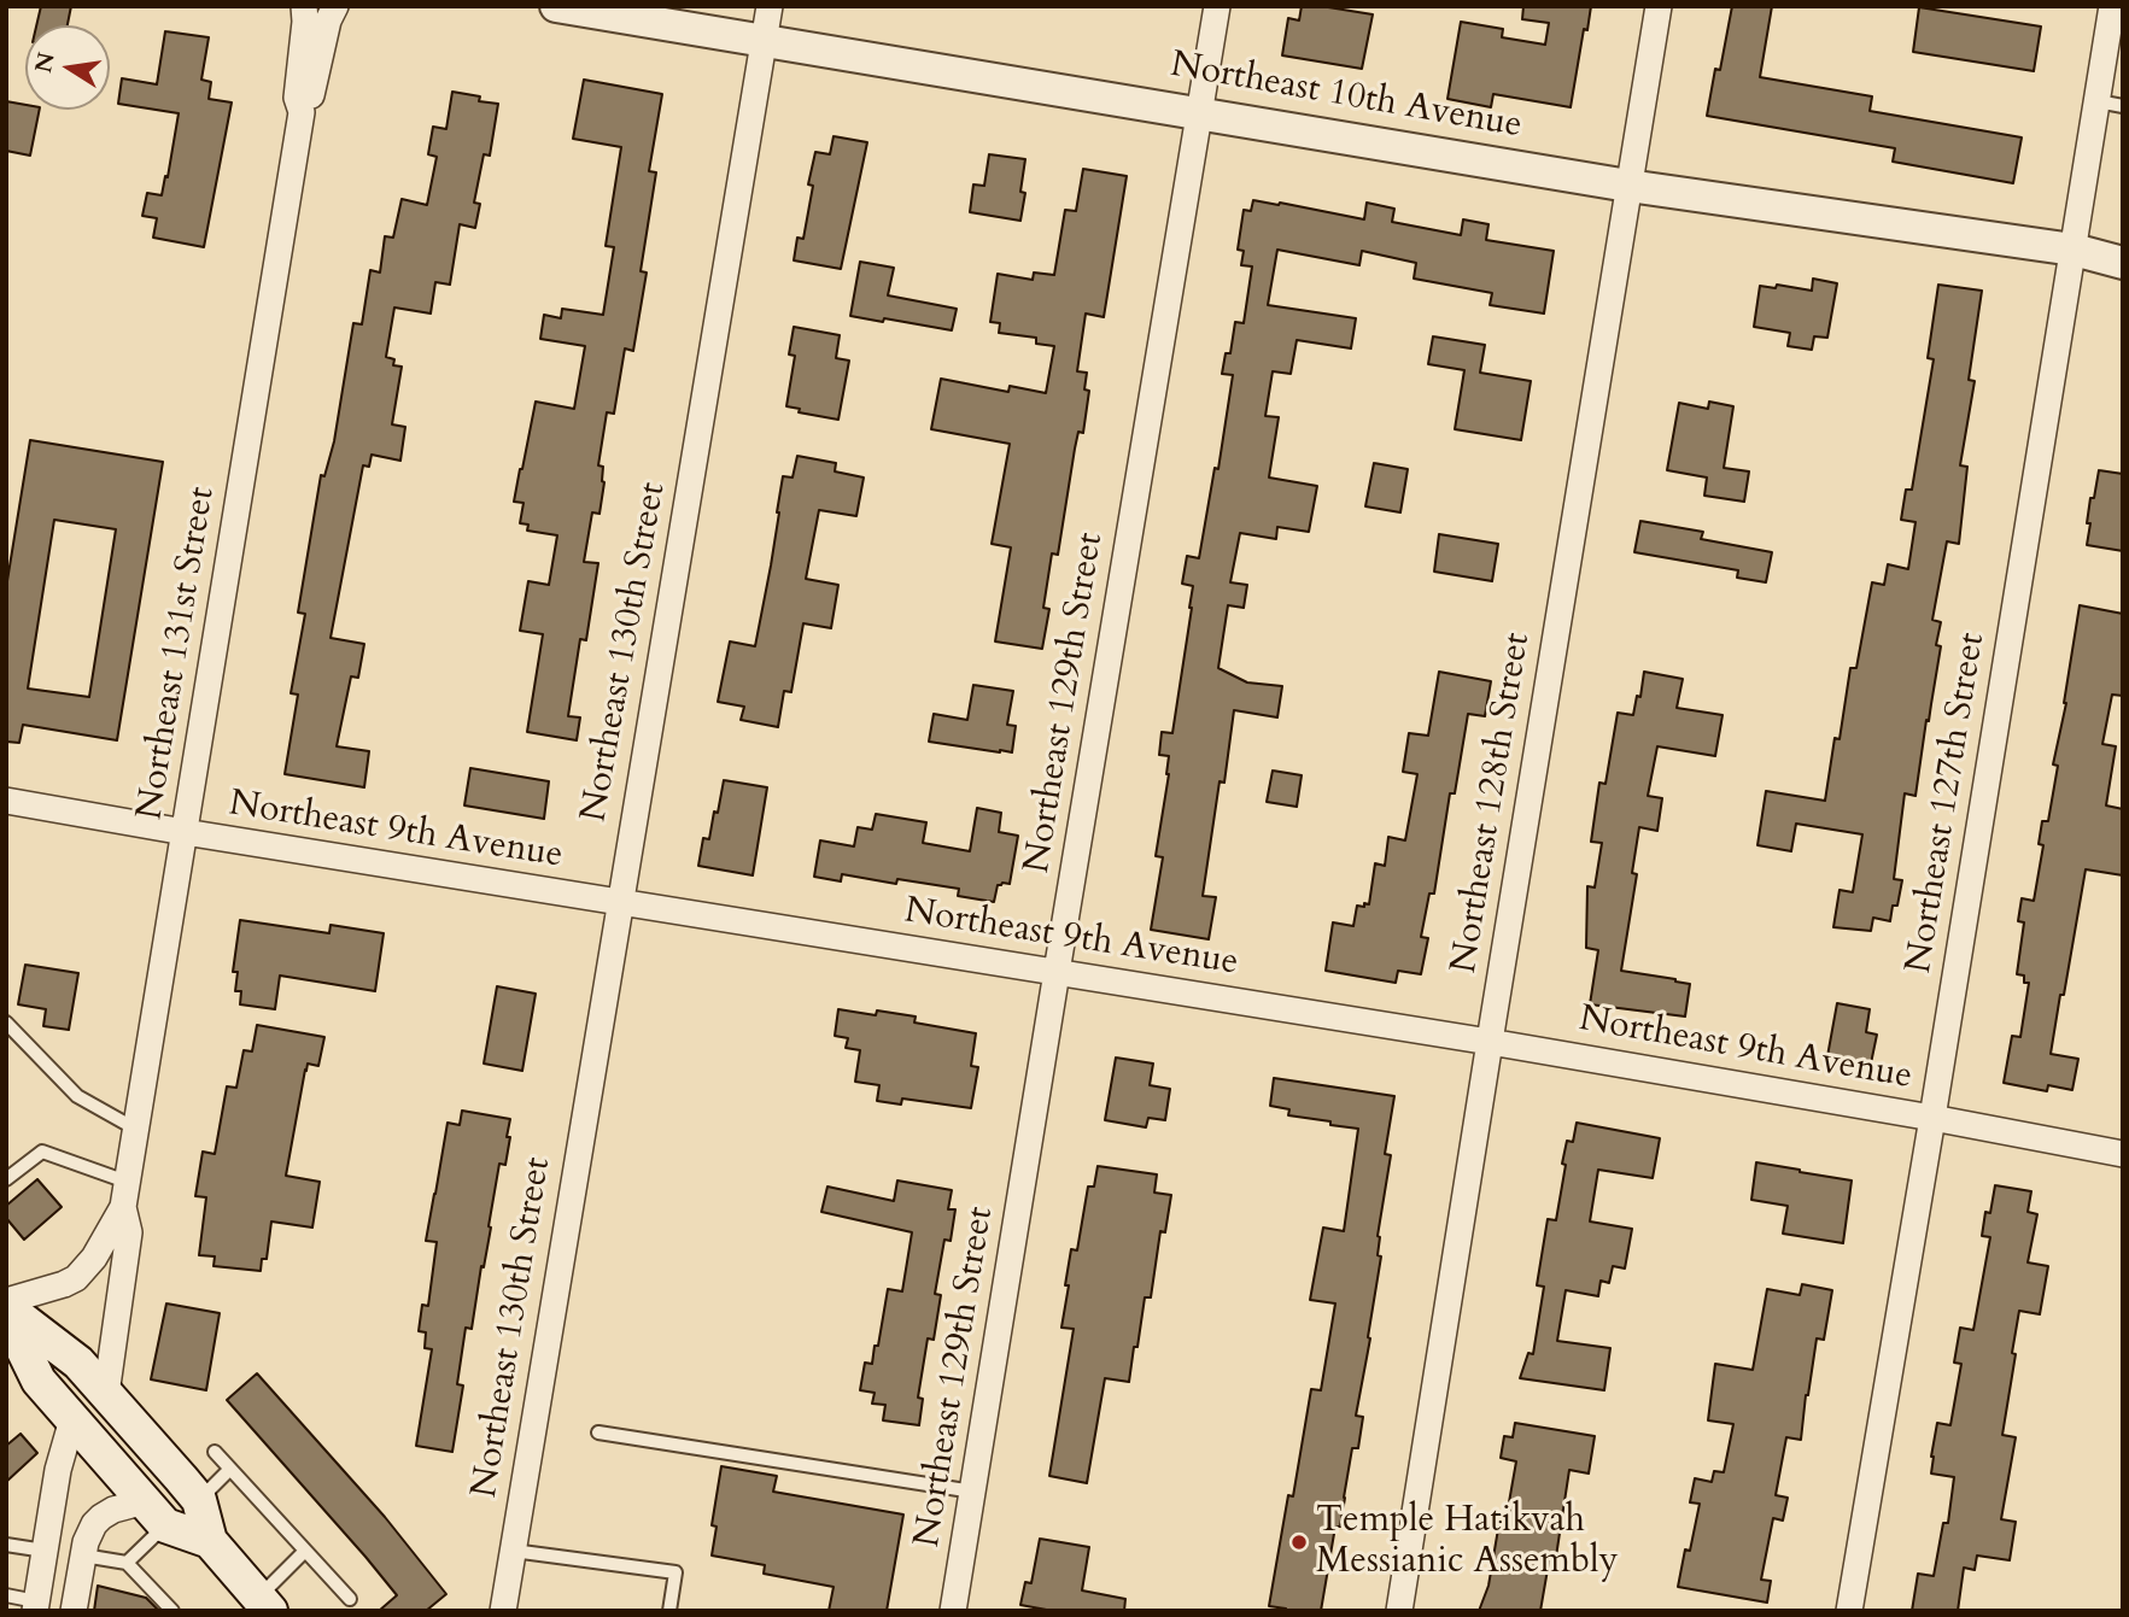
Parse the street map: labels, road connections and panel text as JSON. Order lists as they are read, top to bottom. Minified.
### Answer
{"streets":{"street":["Northeast 10th Avenue","Northeast 130th Street","Northeast 131st Street","Northeast 129th Street","Northeast 128th Street","Northeast 127th Street","Northeast 9th Avenue"]},"crossings":[["Northeast 10th Avenue","Northeast 130th Street"],["Northeast 10th Avenue","Northeast 129th Street"],["Northeast 10th Avenue","Northeast 128th Street"],["Northeast 10th Avenue","Northeast 127th Street"],["Northeast 130th Street","Northeast 9th Avenue"],["Northeast 131st Street","Northeast 9th Avenue"],["Northeast 129th Street","Northeast 9th Avenue"],["Northeast 128th Street","Northeast 9th Avenue"],["Northeast 127th Street","Northeast 9th Avenue"]],"places":["Temple Hatikvah Messianic Assembly"],"north":"left"}
